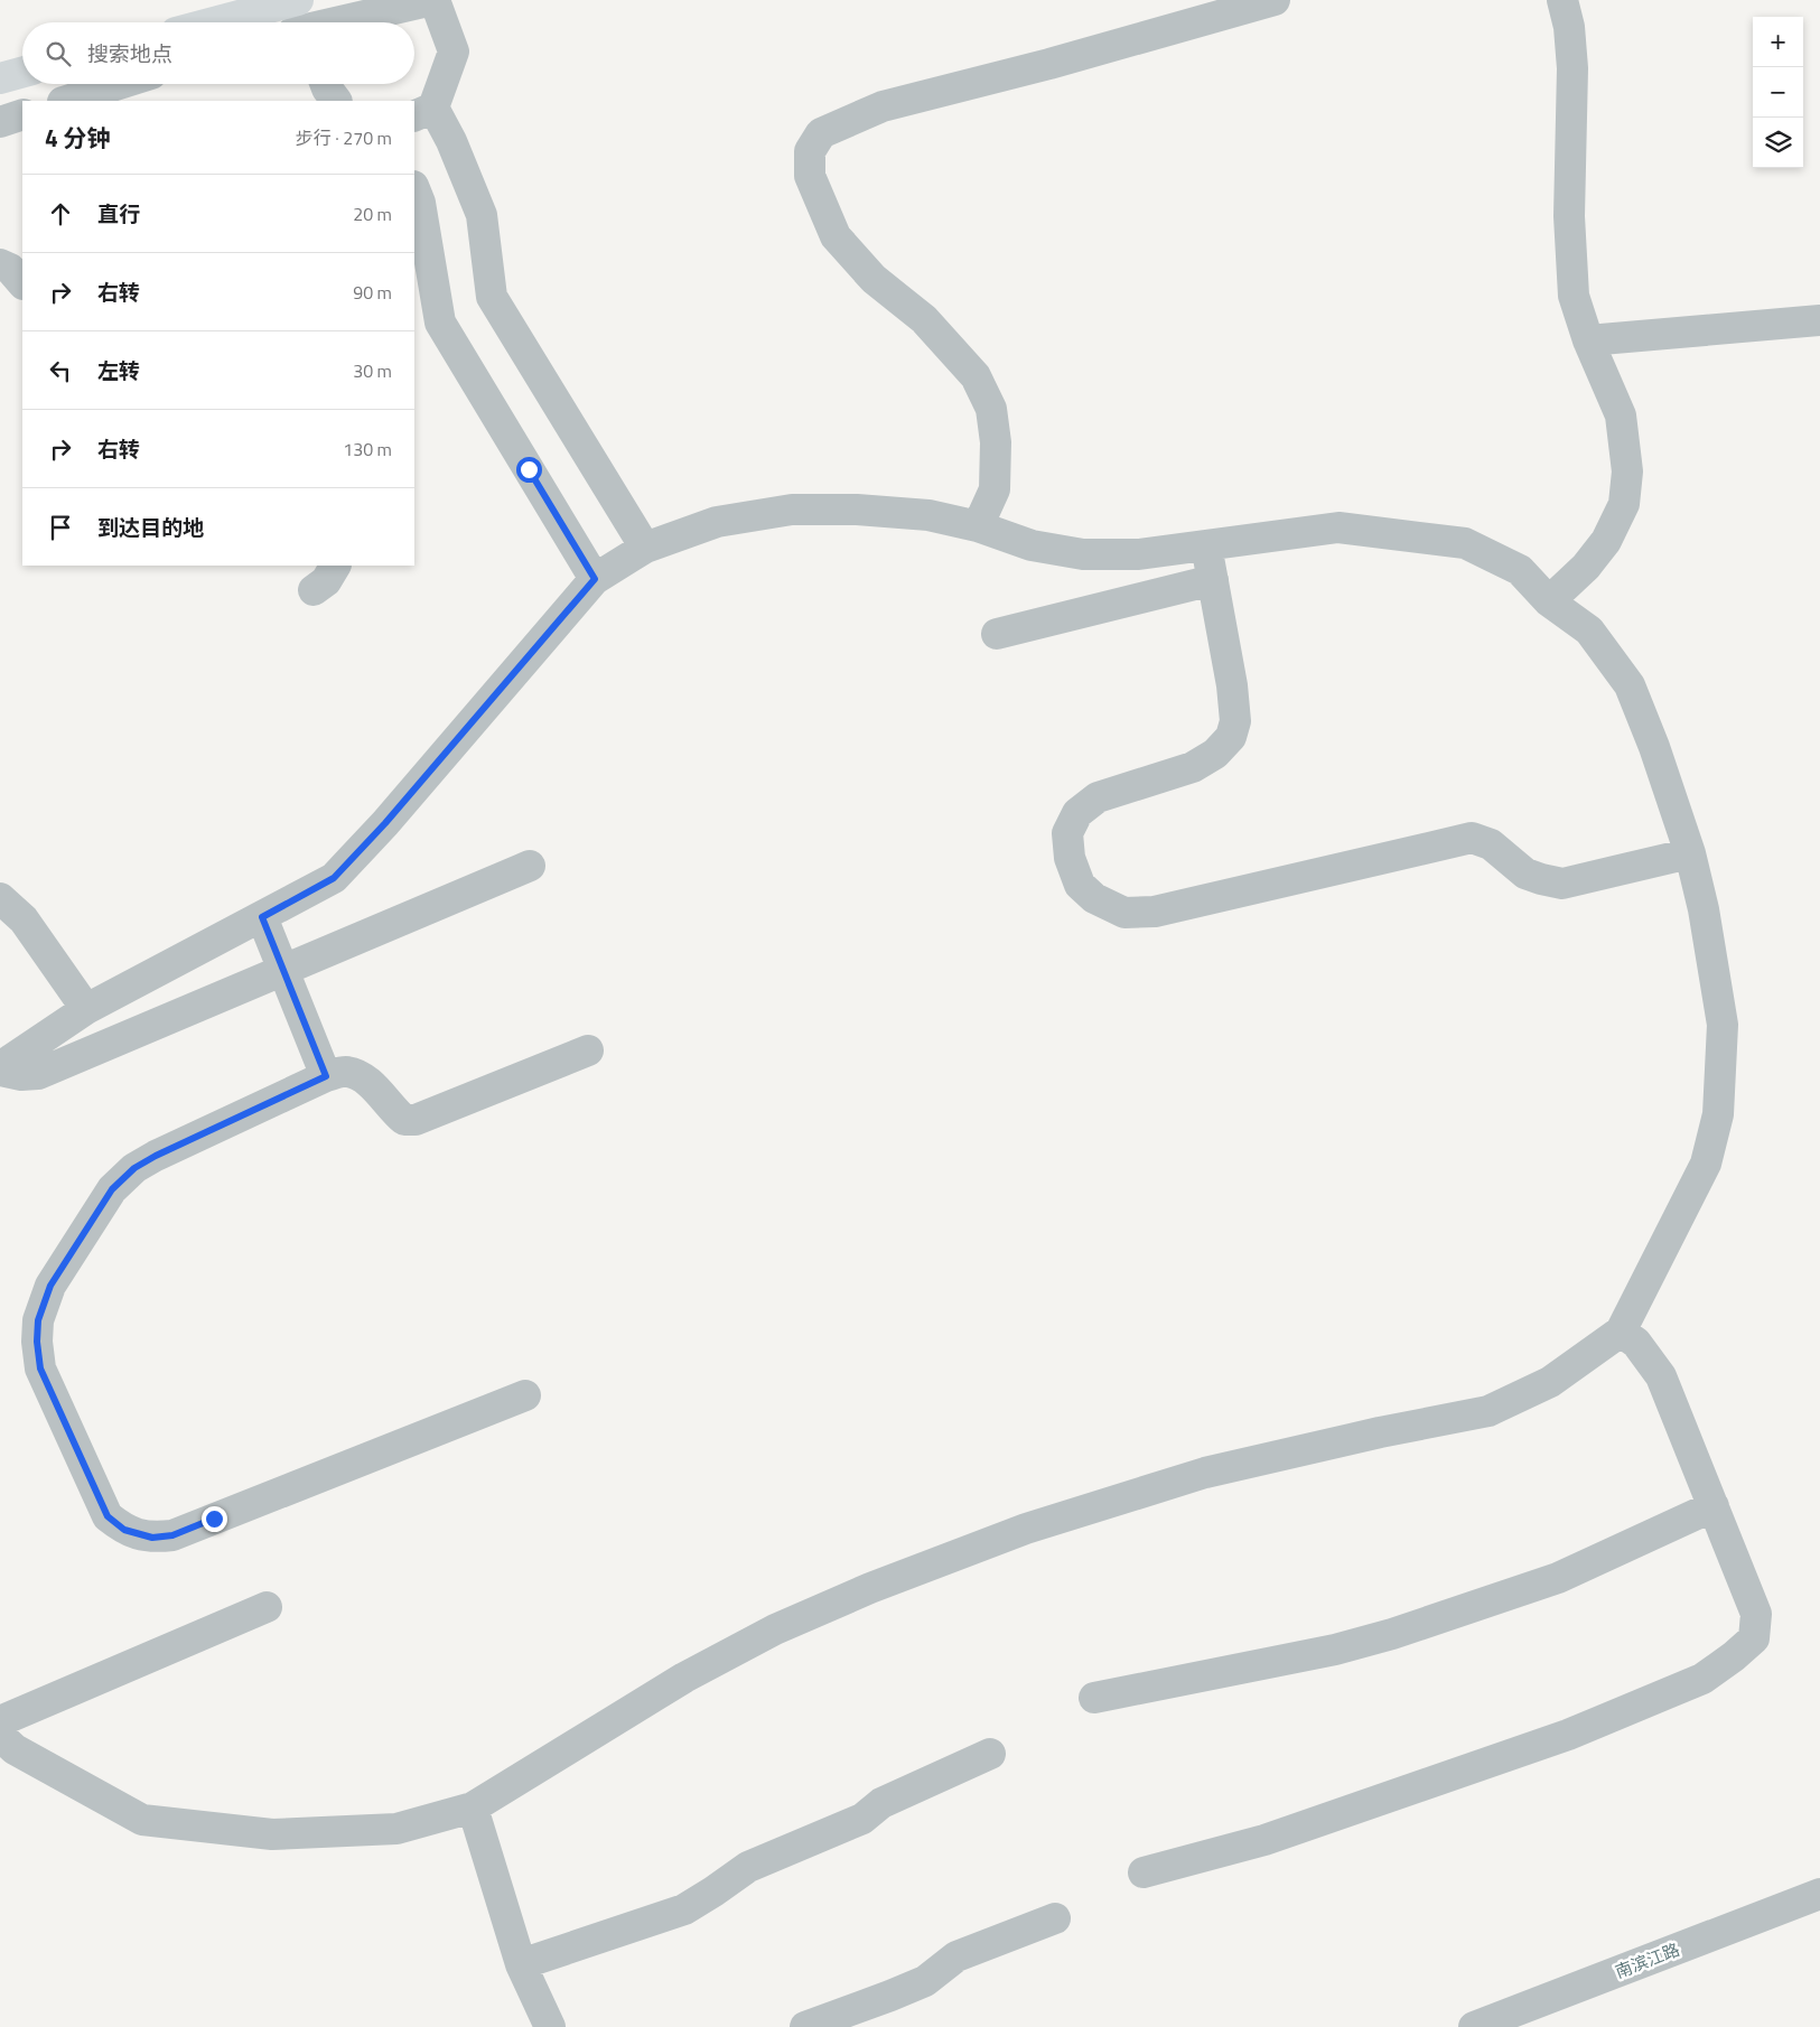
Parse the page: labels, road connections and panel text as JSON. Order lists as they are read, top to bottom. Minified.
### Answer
{"streets":{"street":["南滨江路"]},"page":{"map_buttons":["+","−"],"search":"搜索地点","heading":["4 分钟","步行 · 270 m"],"list":[["直行","20 m"],["右转","90 m"],["左转","30 m"],["右转","130 m"],"到达目的地"]}}
